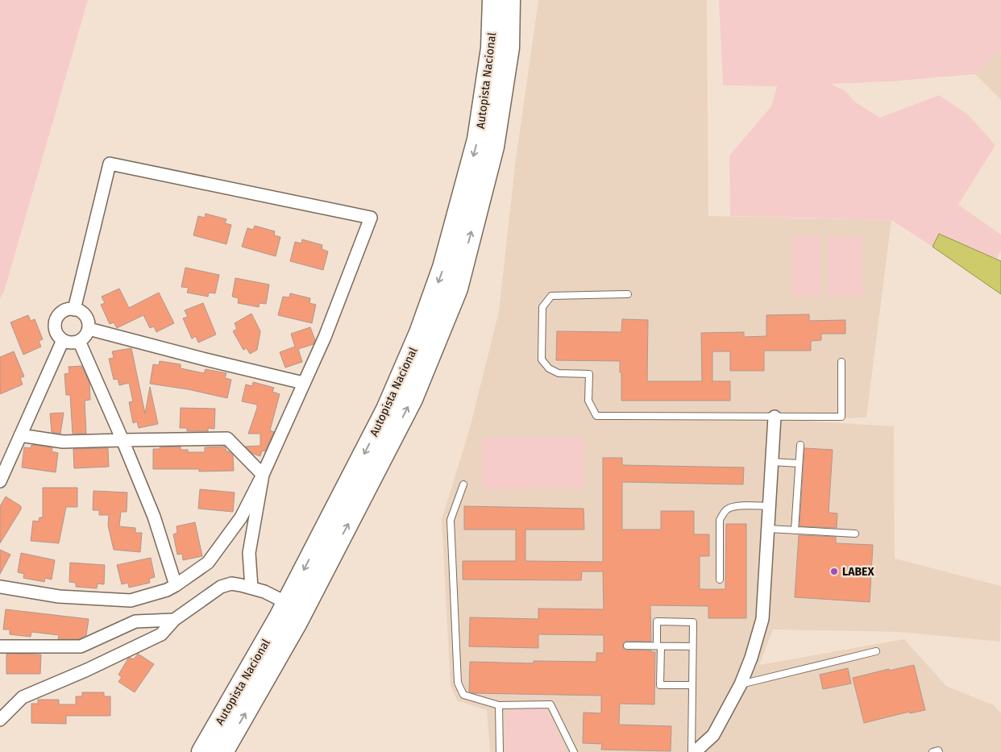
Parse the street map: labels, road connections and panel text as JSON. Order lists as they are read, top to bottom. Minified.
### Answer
{"streets":{"highway":["Autopista Nacional"]},"places":["LABEX"]}
